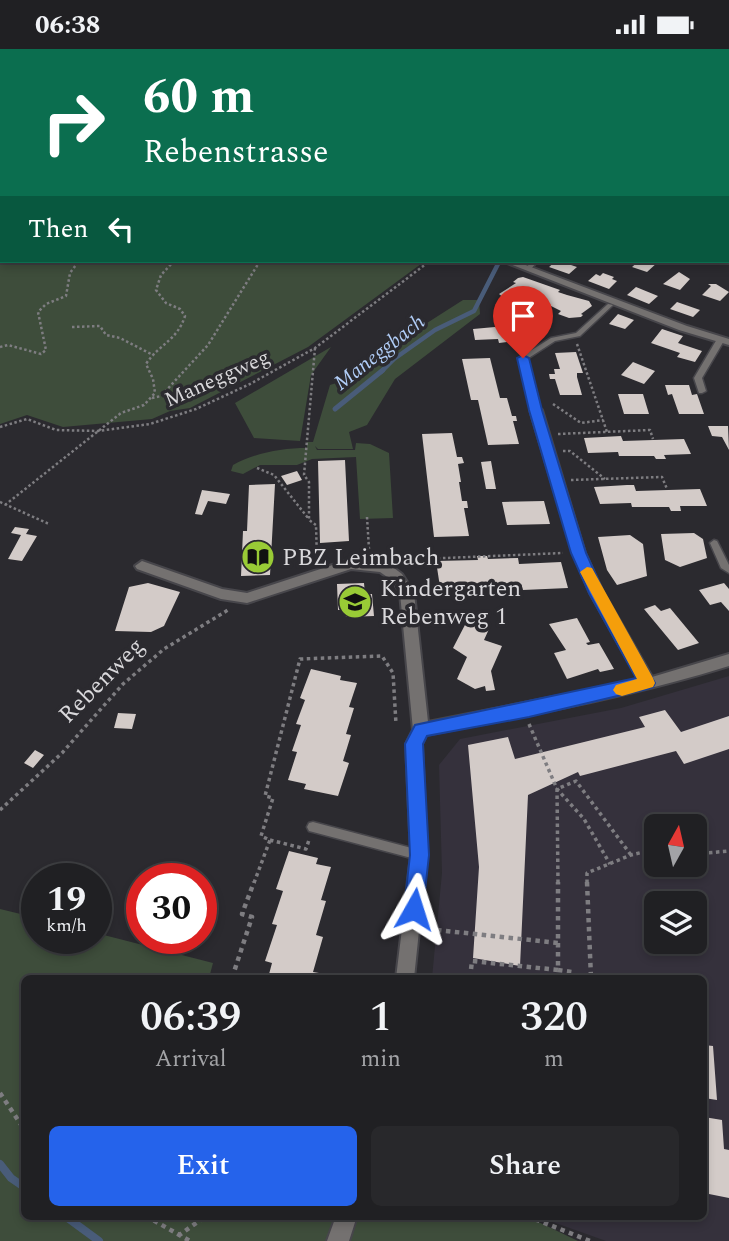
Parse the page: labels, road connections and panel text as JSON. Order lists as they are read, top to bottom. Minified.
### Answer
{"streets":{"path":["Maneggweg","Rebenweg"]},"water":["Maneggbach"],"places":{"library":["PBZ Leimbach"],"school or university":["Kindergarten Rebenweg 1"]},"north":"top","page":{"status":"06:38","turn":["60 m","Rebenstrasse"],"then":"Then","speed":"19 km/h","limit":"30","eta":["06:39","Arrival","1","min","320","m"],"buttons":["Exit","Share"]}}
